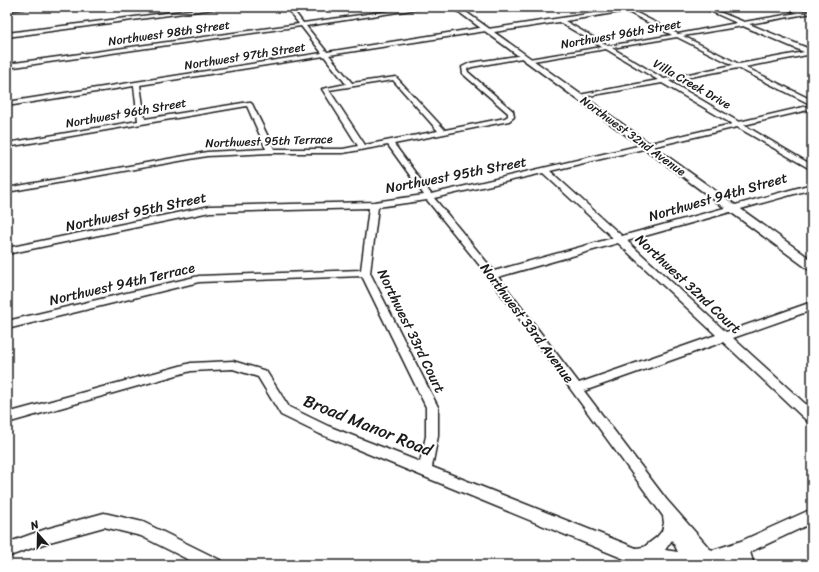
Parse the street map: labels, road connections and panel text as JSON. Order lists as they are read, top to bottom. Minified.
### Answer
{"streets":{"main road":["Northwest 32nd Avenue"],"street":["Northwest 98th Street","Northwest 96th Street","Northwest 97th Street","Villa Creek Drive","Northwest 95th Terrace","Northwest 95th Street","Northwest 94th Street","Northwest 94th Terrace","Northwest 32nd Court","Northwest 33rd Avenue","Northwest 33rd Court","Broad Manor Road"]},"crossings":[["Northwest 96th Street","Villa Creek Drive"],["Northwest 96th Street","Northwest 32nd Avenue"],["Northwest 96th Street","Northwest 95th Terrace"],["Northwest 97th Street","Villa Creek Drive"],["Northwest 97th Street","Northwest 32nd Avenue"],["Villa Creek Drive","Northwest 95th Street"],["Northwest 32nd Avenue","Northwest 95th Street"],["Northwest 32nd Avenue","Northwest 94th Street"],["Northwest 95th Terrace","Northwest 33rd Avenue"],["Northwest 95th Street","Northwest 32nd Court"],["Northwest 95th Street","Northwest 33rd Avenue"],["Northwest 95th Street","Northwest 33rd Court"],["Northwest 94th Street","Northwest 32nd Court"],["Northwest 94th Street","Northwest 33rd Avenue"],["Northwest 94th Terrace","Northwest 33rd Court"],["Northwest 33rd Avenue","Broad Manor Road"],["Northwest 33rd Court","Broad Manor Road"]],"north":"top"}
